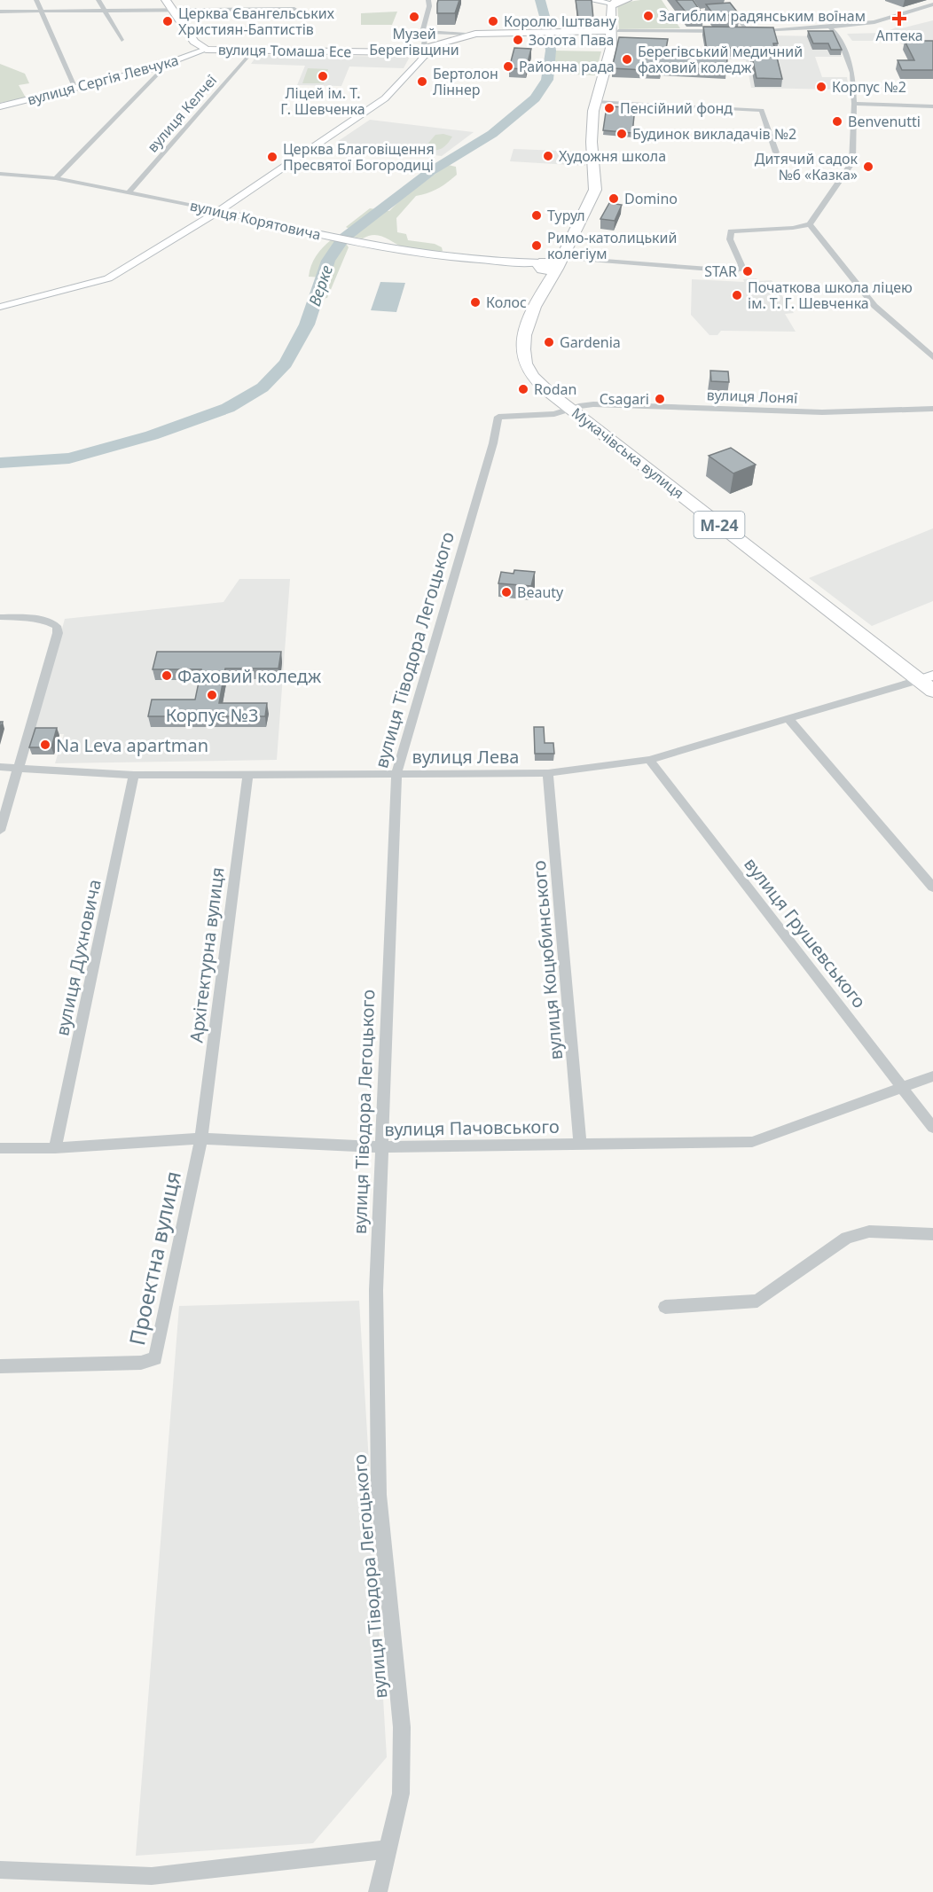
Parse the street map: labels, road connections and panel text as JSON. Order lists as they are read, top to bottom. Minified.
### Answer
{"streets":{"highway":["вулиця Томаша Есе","Мукачівська вулиця","М-24"],"street":["вулиця Сергія Левчука","вулиця Келчеї","вулиця Корятовича","вулиця Лоняї","вулиця Тіводора Легоцького","вулиця Лева","вулиця Грушевського","Архітектурна вулиця","вулиця Духновича","вулиця Коцюбинського","вулиця Пачовського","Проектна вулиця"]},"crossings":[["вулиця Томаша Есе","вулиця Сергія Левчука"],["вулиця Томаша Есе","вулиця Келчеї"],["вулиця Томаша Есе","Мукачівська вулиця"],["вулиця Томаша Есе","М-24"],["вулиця Келчеї","вулиця Корятовича"],["вулиця Корятовича","Мукачівська вулиця"],["вулиця Лоняї","Мукачівська вулиця"],["вулиця Лоняї","вулиця Тіводора Легоцького"],["Мукачівська вулиця","М-24"],["Мукачівська вулиця","вулиця Тіводора Легоцького"],["Мукачівська вулиця","вулиця Лева"],["вулиця Тіводора Легоцького","вулиця Лева"],["вулиця Тіводора Легоцького","вулиця Пачовського"],["вулиця Лева","вулиця Грушевського"],["вулиця Лева","Архітектурна вулиця"],["вулиця Лева","вулиця Духновича"],["вулиця Лева","вулиця Коцюбинського"],["вулиця Грушевського","вулиця Пачовського"],["Архітектурна вулиця","вулиця Пачовського"],["Архітектурна вулиця","Проектна вулиця"],["вулиця Духновича","вулиця Пачовського"],["вулиця Коцюбинського","вулиця Пачовського"],["вулиця Пачовського","Проектна вулиця"]],"water":["Верке"],"places":{"other":["Загиблим радянським воїнам","Музей Берегівщини","Церква Євангельських Християн-Баптистів","Королю Іштвану","Золота Пава","Берегівський медичний фаховий коледж","Районна рада","Ліцей ім. Т. Г. Шевченка","Бертолон Ліннер","Корпус №2","Пенсійний фонд","Benvenutti","Будинок викладачів №2","Художня школа","Церква Благовіщення Пресвятої Богородиці","Дитячий садок №6 «Казка»","Domino","Турул","Римо-католицький колегіум","STAR","Початкова школа ліцею ім. Т. Г. Шевченка","Колос","Gardenia","Rodan","Csagari","Beauty","Фаховий коледж","Корпус №3","Na Leva apartman"],"health":["Аптека"]}}
